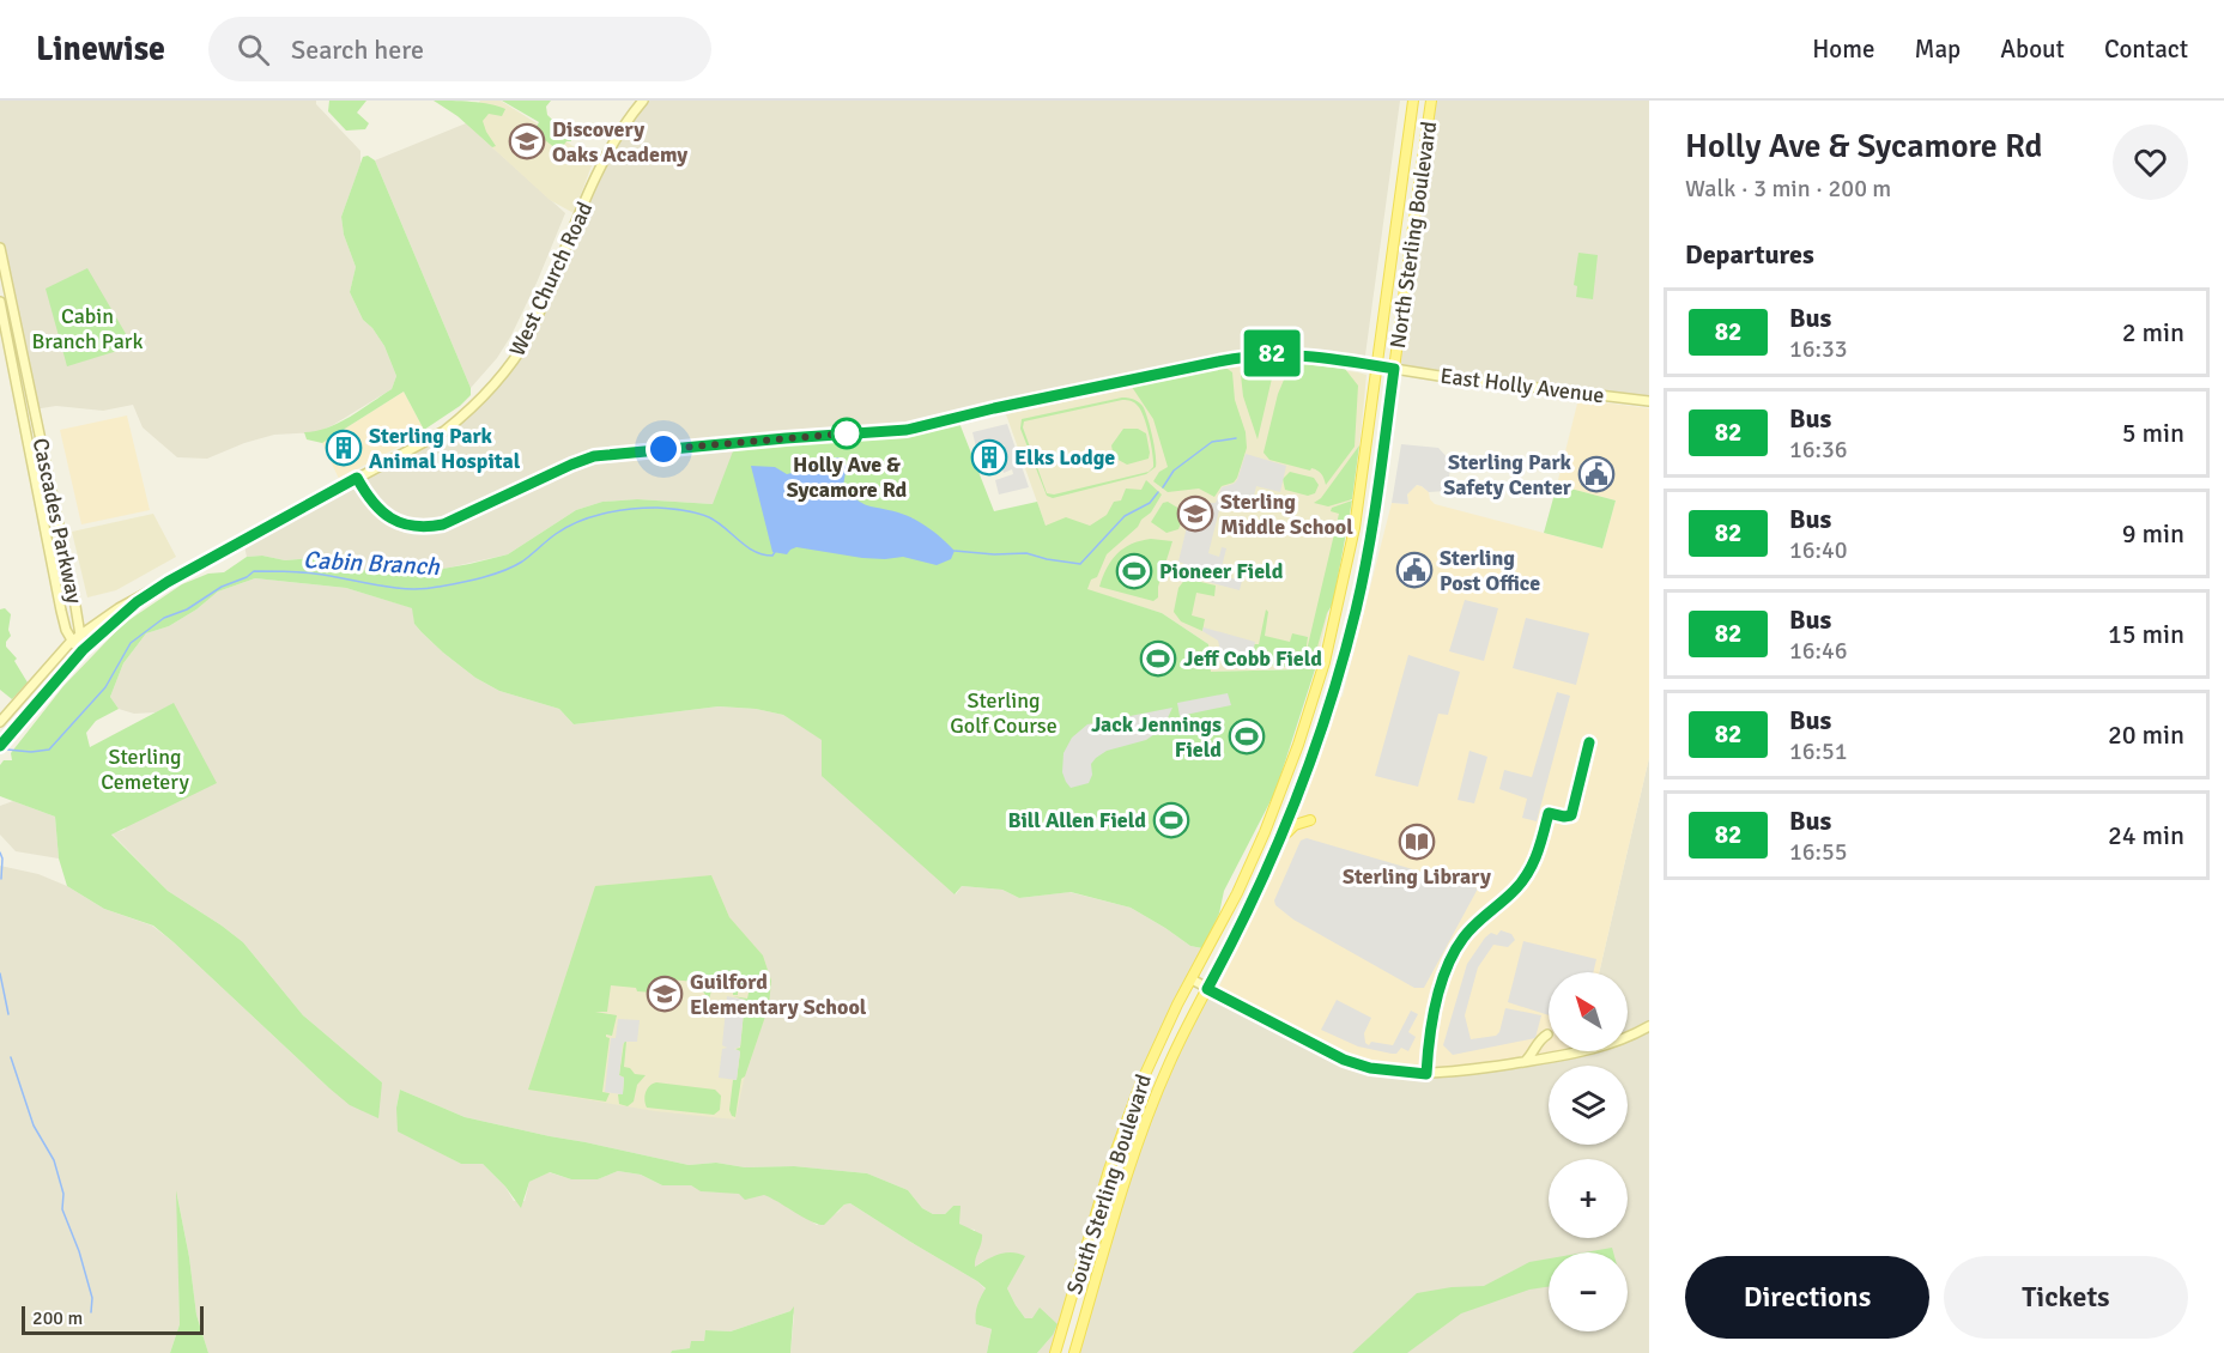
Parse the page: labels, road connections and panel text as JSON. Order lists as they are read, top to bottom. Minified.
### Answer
{"streets":{"main road":["North Sterling Boulevard","West Church Road","East Holly Avenue","Cascades Parkway","South Sterling Boulevard"]},"crossings":[["North Sterling Boulevard","East Holly Avenue"],["North Sterling Boulevard","South Sterling Boulevard"],["West Church Road","East Holly Avenue"],["West Church Road","Cascades Parkway"],["East Holly Avenue","South Sterling Boulevard"]],"water":["Cabin Branch"],"parks":["Cabin Branch Park","Sterling Golf Course","Sterling Cemetery"],"places":{"school or university":["Discovery Oaks Academy","Sterling Middle School","Guilford Elementary School"],"other":["Holly Ave & Sycamore Rd"],"building":["Sterling Park Animal Hospital","Elks Lodge"],"public building":["Sterling Park Safety Center","Sterling Post Office"],"sports":["Pioneer Field","Jeff Cobb Field","Jack Jennings Field","Bill Allen Field"],"library":["Sterling Library"]},"lines":["bus line 82"],"scale_bar":"200 m","north":"top left","page":{"header":"Linewise","search":"Search here","nav":["Home","Map","About","Contact"],"on_map":"82","heading":[["Holly Ave & Sycamore Rd","Walk · 3 min · 200 m"],"Departures"],"list":[{"mark":"82","name":"Bus","note":"16:33","value":"2 min"},{"mark":"82","name":"Bus","note":"16:36","value":"5 min"},{"mark":"82","name":"Bus","note":"16:40","value":"9 min"},{"mark":"82","name":"Bus","note":"16:46","value":"15 min"},{"mark":"82","name":"Bus","note":"16:51","value":"20 min"},{"mark":"82","name":"Bus","note":"16:55","value":"24 min"}],"map_buttons":["+","−"],"buttons":["Directions","Tickets"],"scale":"200 m"}}
